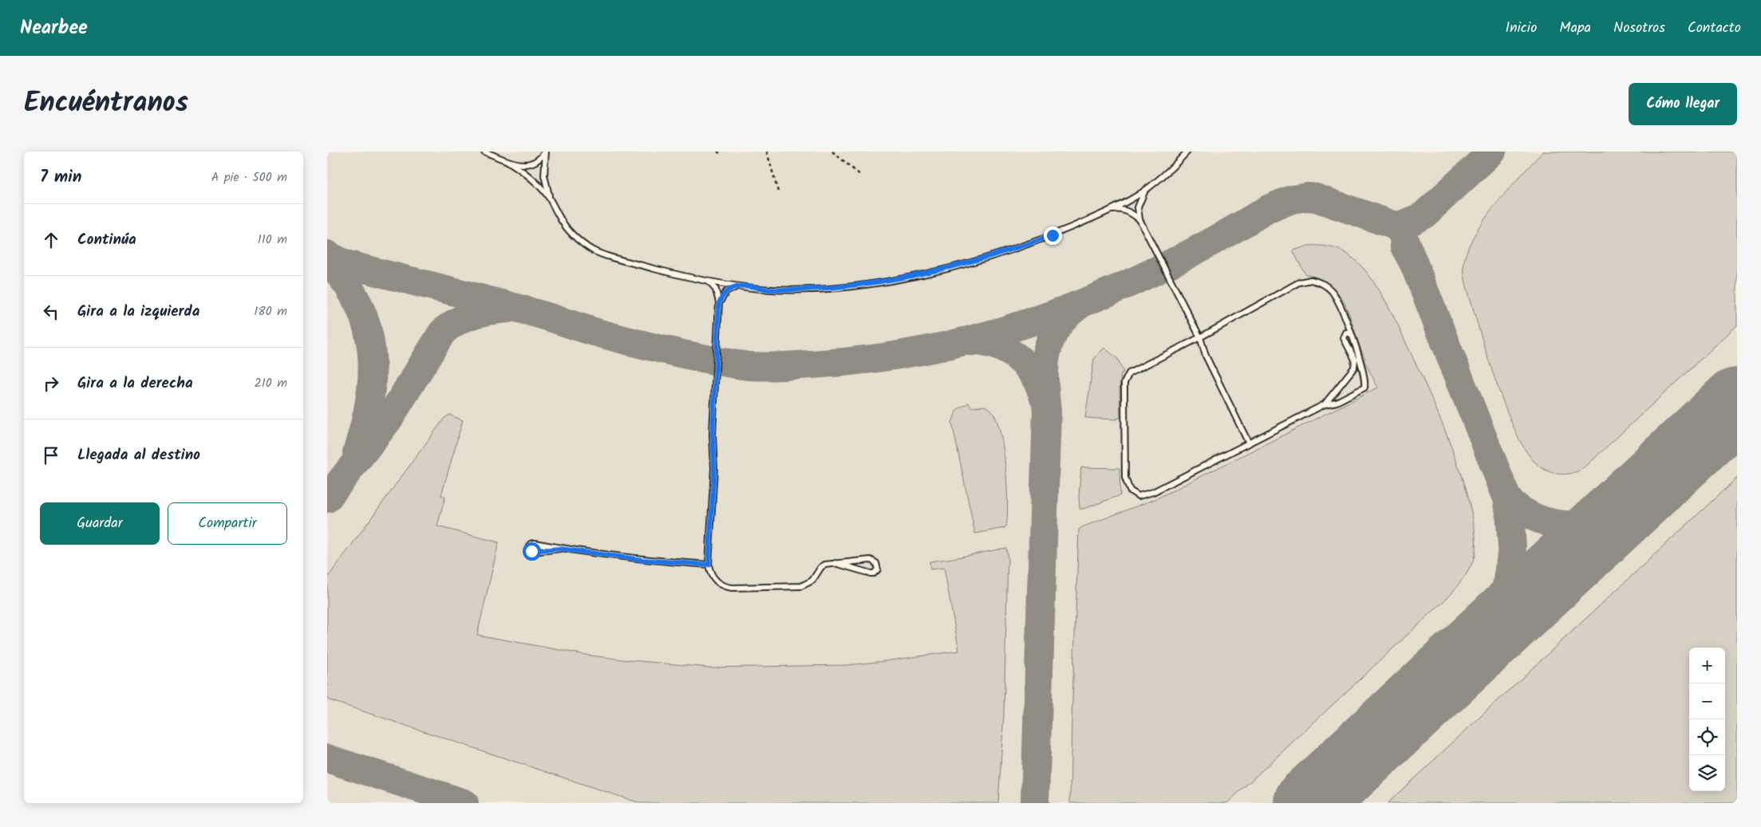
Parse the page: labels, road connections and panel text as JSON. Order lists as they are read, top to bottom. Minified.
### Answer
{"page":{"header":"Nearbee","nav":["Inicio","Mapa","Nosotros","Contacto"],"title":"Encuéntranos","buttons":["Cómo llegar",["Guardar","Compartir"]],"heading":["7 min","A pie · 500 m"],"list":[["Continúa","110 m"],["Gira a la izquierda","180 m"],["Gira a la derecha","210 m"],"Llegada al destino"],"map_buttons":["+","−"]}}
